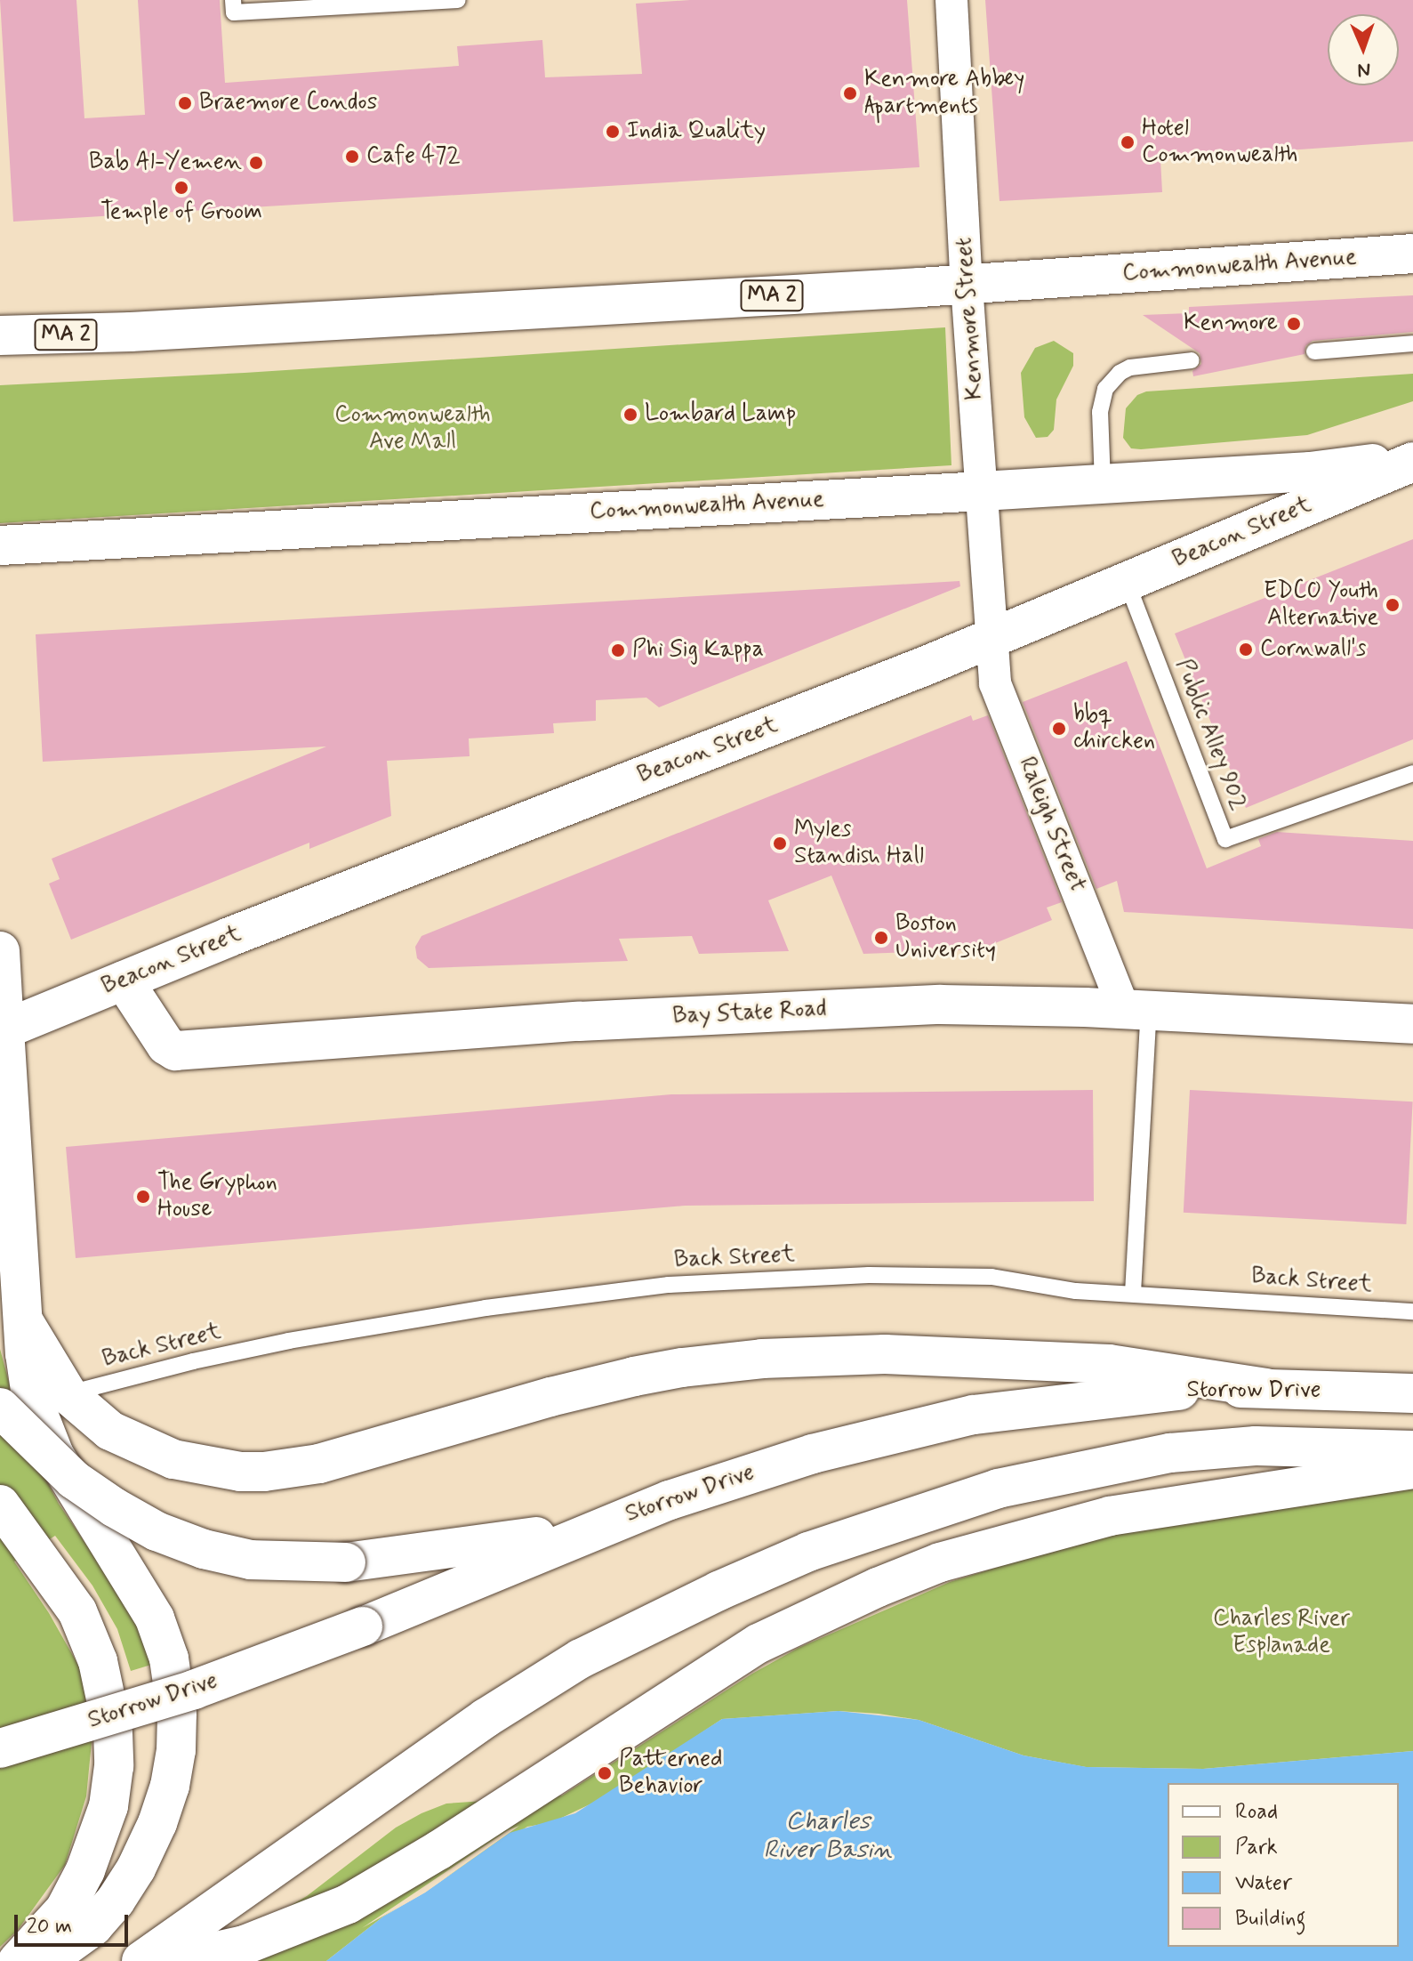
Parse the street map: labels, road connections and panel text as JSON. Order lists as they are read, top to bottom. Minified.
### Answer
{"streets":{"main road":["Commonwealth Avenue","MA 2","Beacon Street","Bay State Road","Storrow Drive"],"street":["Kenmore Street","Raleigh Street"],"lane":["Public Alley 902","Back Street"]},"crossings":[["Commonwealth Avenue","Kenmore Street"],["Kenmore Street","Beacon Street"],["Kenmore Street","Raleigh Street"],["Beacon Street","Public Alley 902"],["Beacon Street","Raleigh Street"],["Beacon Street","Bay State Road"],["Raleigh Street","Bay State Road"],["Raleigh Street","Back Street"]],"water":["Charles River Basin"],"parks":["Commonwealth Ave Mall","Charles River Esplanade"],"places":["Kenmore Abbey Apartments","Braemore Condos","India Quality","Hotel Commonwealth","Cafe 472","Bab Al-Yemen","Temple of Groom","Kenmore","Lombard Lamp","EDCO Youth Alternative","Cornwall's","Phi Sig Kappa","bbq chircken","Myles Standish Hall","Boston University","The Gryphon House","Patterned Behavior"],"legend":["Road","Park","Water","Building"],"scale_bar":"20 m","north":"bottom"}
